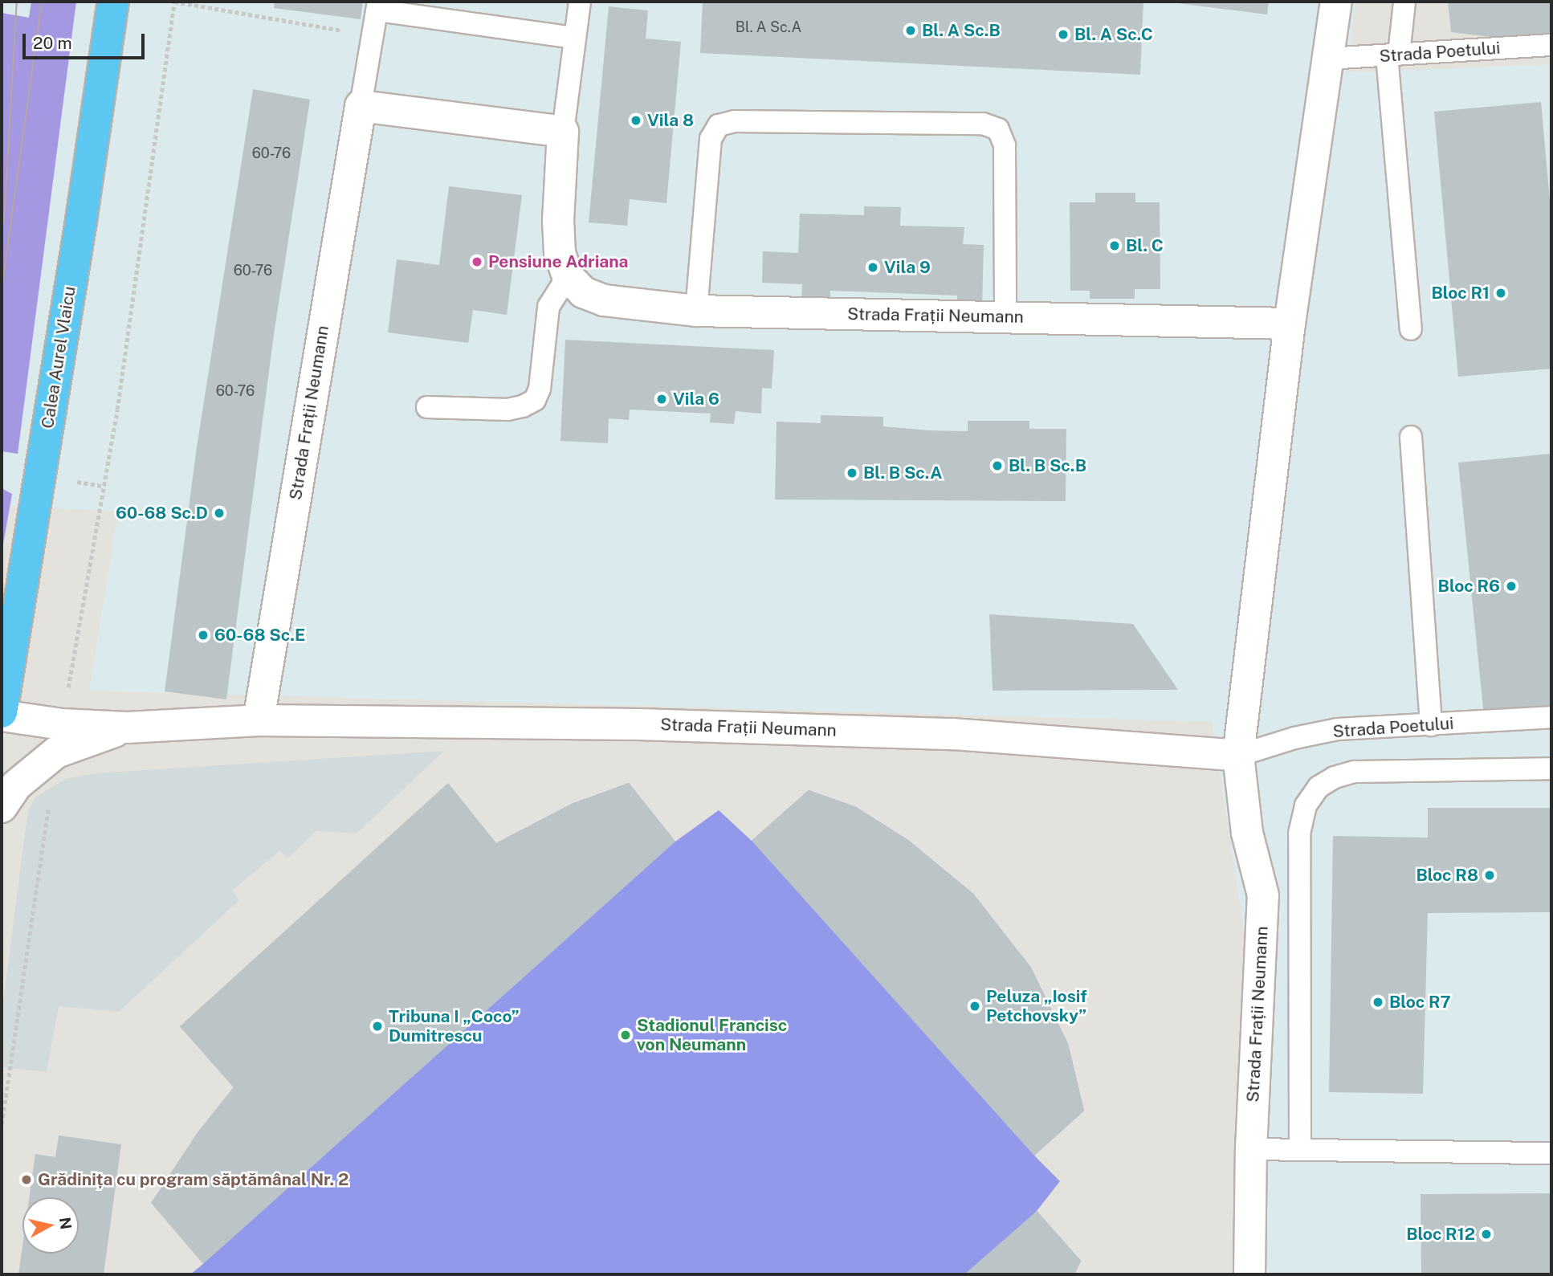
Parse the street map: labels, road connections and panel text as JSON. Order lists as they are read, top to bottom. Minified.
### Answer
{"streets":{"main road":["Calea Aurel Vlaicu"],"street":["Strada Frații Neumann"],"lane":["Strada Poetului"]},"crossings":[["Strada Poetului","Strada Frații Neumann"],["Strada Frații Neumann","Calea Aurel Vlaicu"]],"places":["Bl. A Sc.B","Bl. A Sc.C","Vila 8","Bl. C","Pensiune Adriana","Vila 9","Bloc R1","Vila 6","Bl. B Sc.B","Bl. B Sc.A","60-68 Sc.D","Bloc R6","60-68 Sc.E","Bloc R8","Bloc R7","Peluza „Iosif Petchovsky”","Tribuna I „Coco” Dumitrescu","Stadionul Francisc von Neumann","Grădinița cu program săptămânal Nr. 2","Bloc R12"],"house_numbers":["Bl. A Sc.A","60-76","60-76","60-76"],"scale_bar":"20 m","north":"right"}
